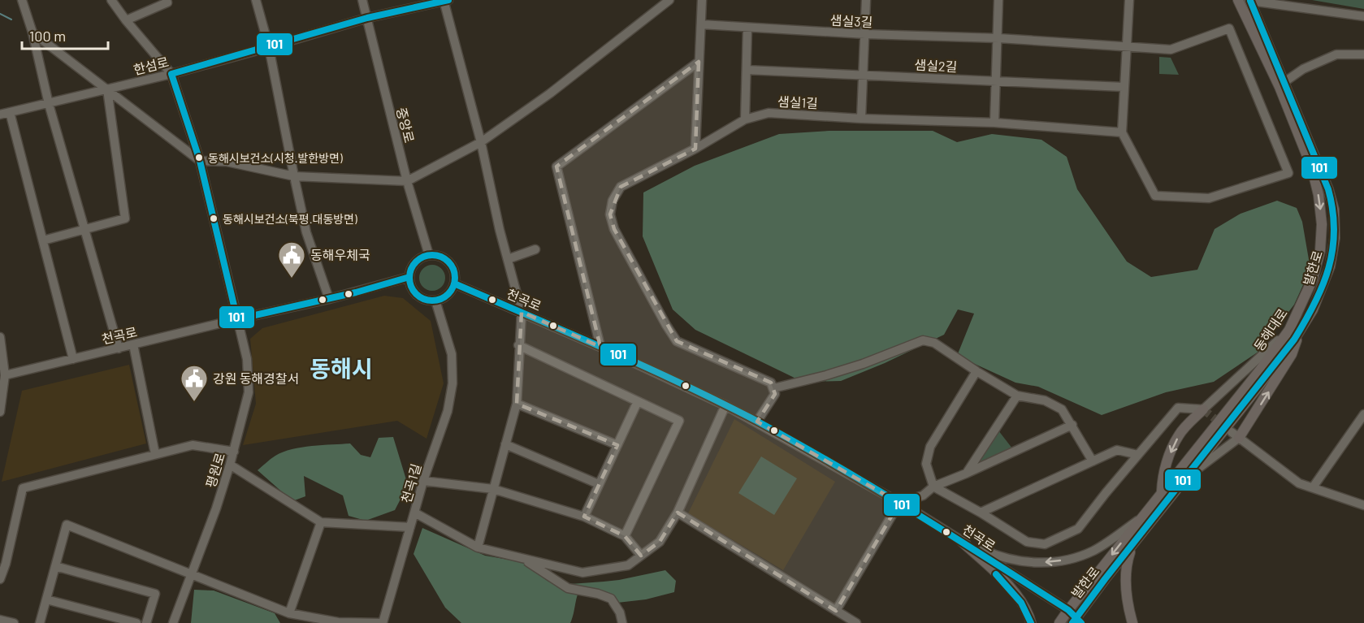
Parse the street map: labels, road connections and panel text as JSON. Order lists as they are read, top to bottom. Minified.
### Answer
{"streets":{"main road":["발한로","동해대로"],"street":["샘실3길","한섬로","샘실2길","샘실1길","중앙로","천곡로","평원로","천곡1길"]},"crossings":[["샘실3길","샘실1길"],["한섬로","중앙로"],["한섬로","평원로"],["중앙로","천곡로"],["중앙로","천곡1길"],["발한로","동해대로"],["천곡로","동해대로"],["천곡로","평원로"],["천곡로","천곡1길"]],"one_way":["동해대로"],"districts":["동해시"],"places":{"other":["동해시보건소(시청.발한방면)","동해시보건소(북평.대동방면)"],"public building":["동해우체국","강원 동해경찰서"]},"lines":["transit line 101"],"scale_bar":"100 m"}
